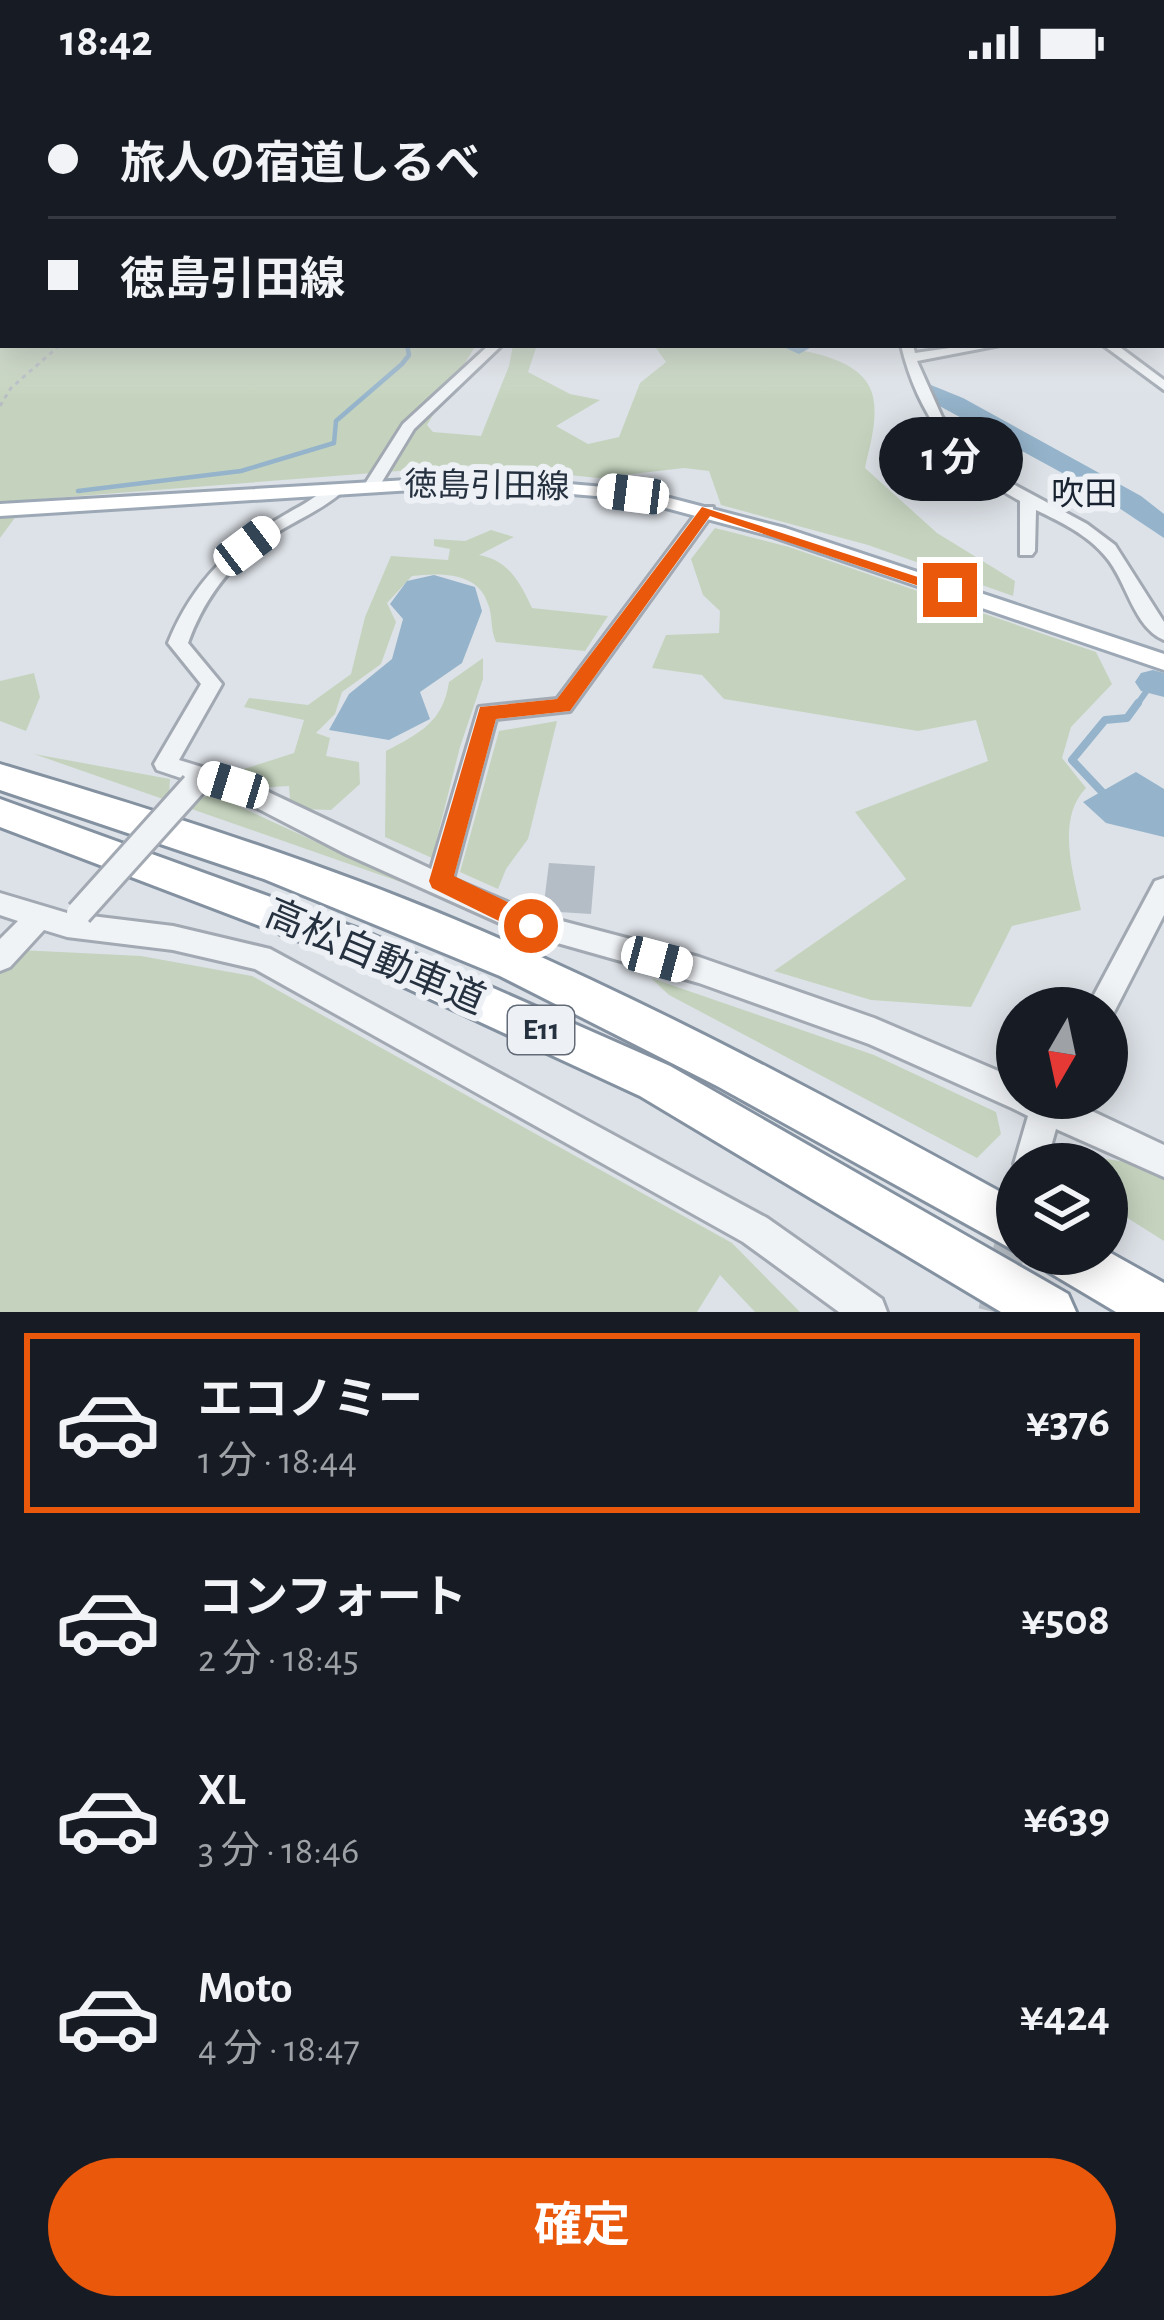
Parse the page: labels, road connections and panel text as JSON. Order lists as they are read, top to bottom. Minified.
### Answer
{"streets":{"highway":["高松自動車道","E11"],"main road":["徳島引田線"]},"districts":["吹田"],"north":"bottom","page":{"status":"18:42","banner":["旅人の宿道しるべ","徳島引田線"],"bubble":"1 分","list":[{"name":"エコノミー","note":"1 分 · 18:44","value":"¥376"},{"name":"コンフォート","note":"2 分 · 18:45","value":"¥508"},{"name":"XL","note":"3 分 · 18:46","value":"¥639"},{"name":"Moto","note":"4 分 · 18:47","value":"¥424"}],"buttons":"確定"}}
